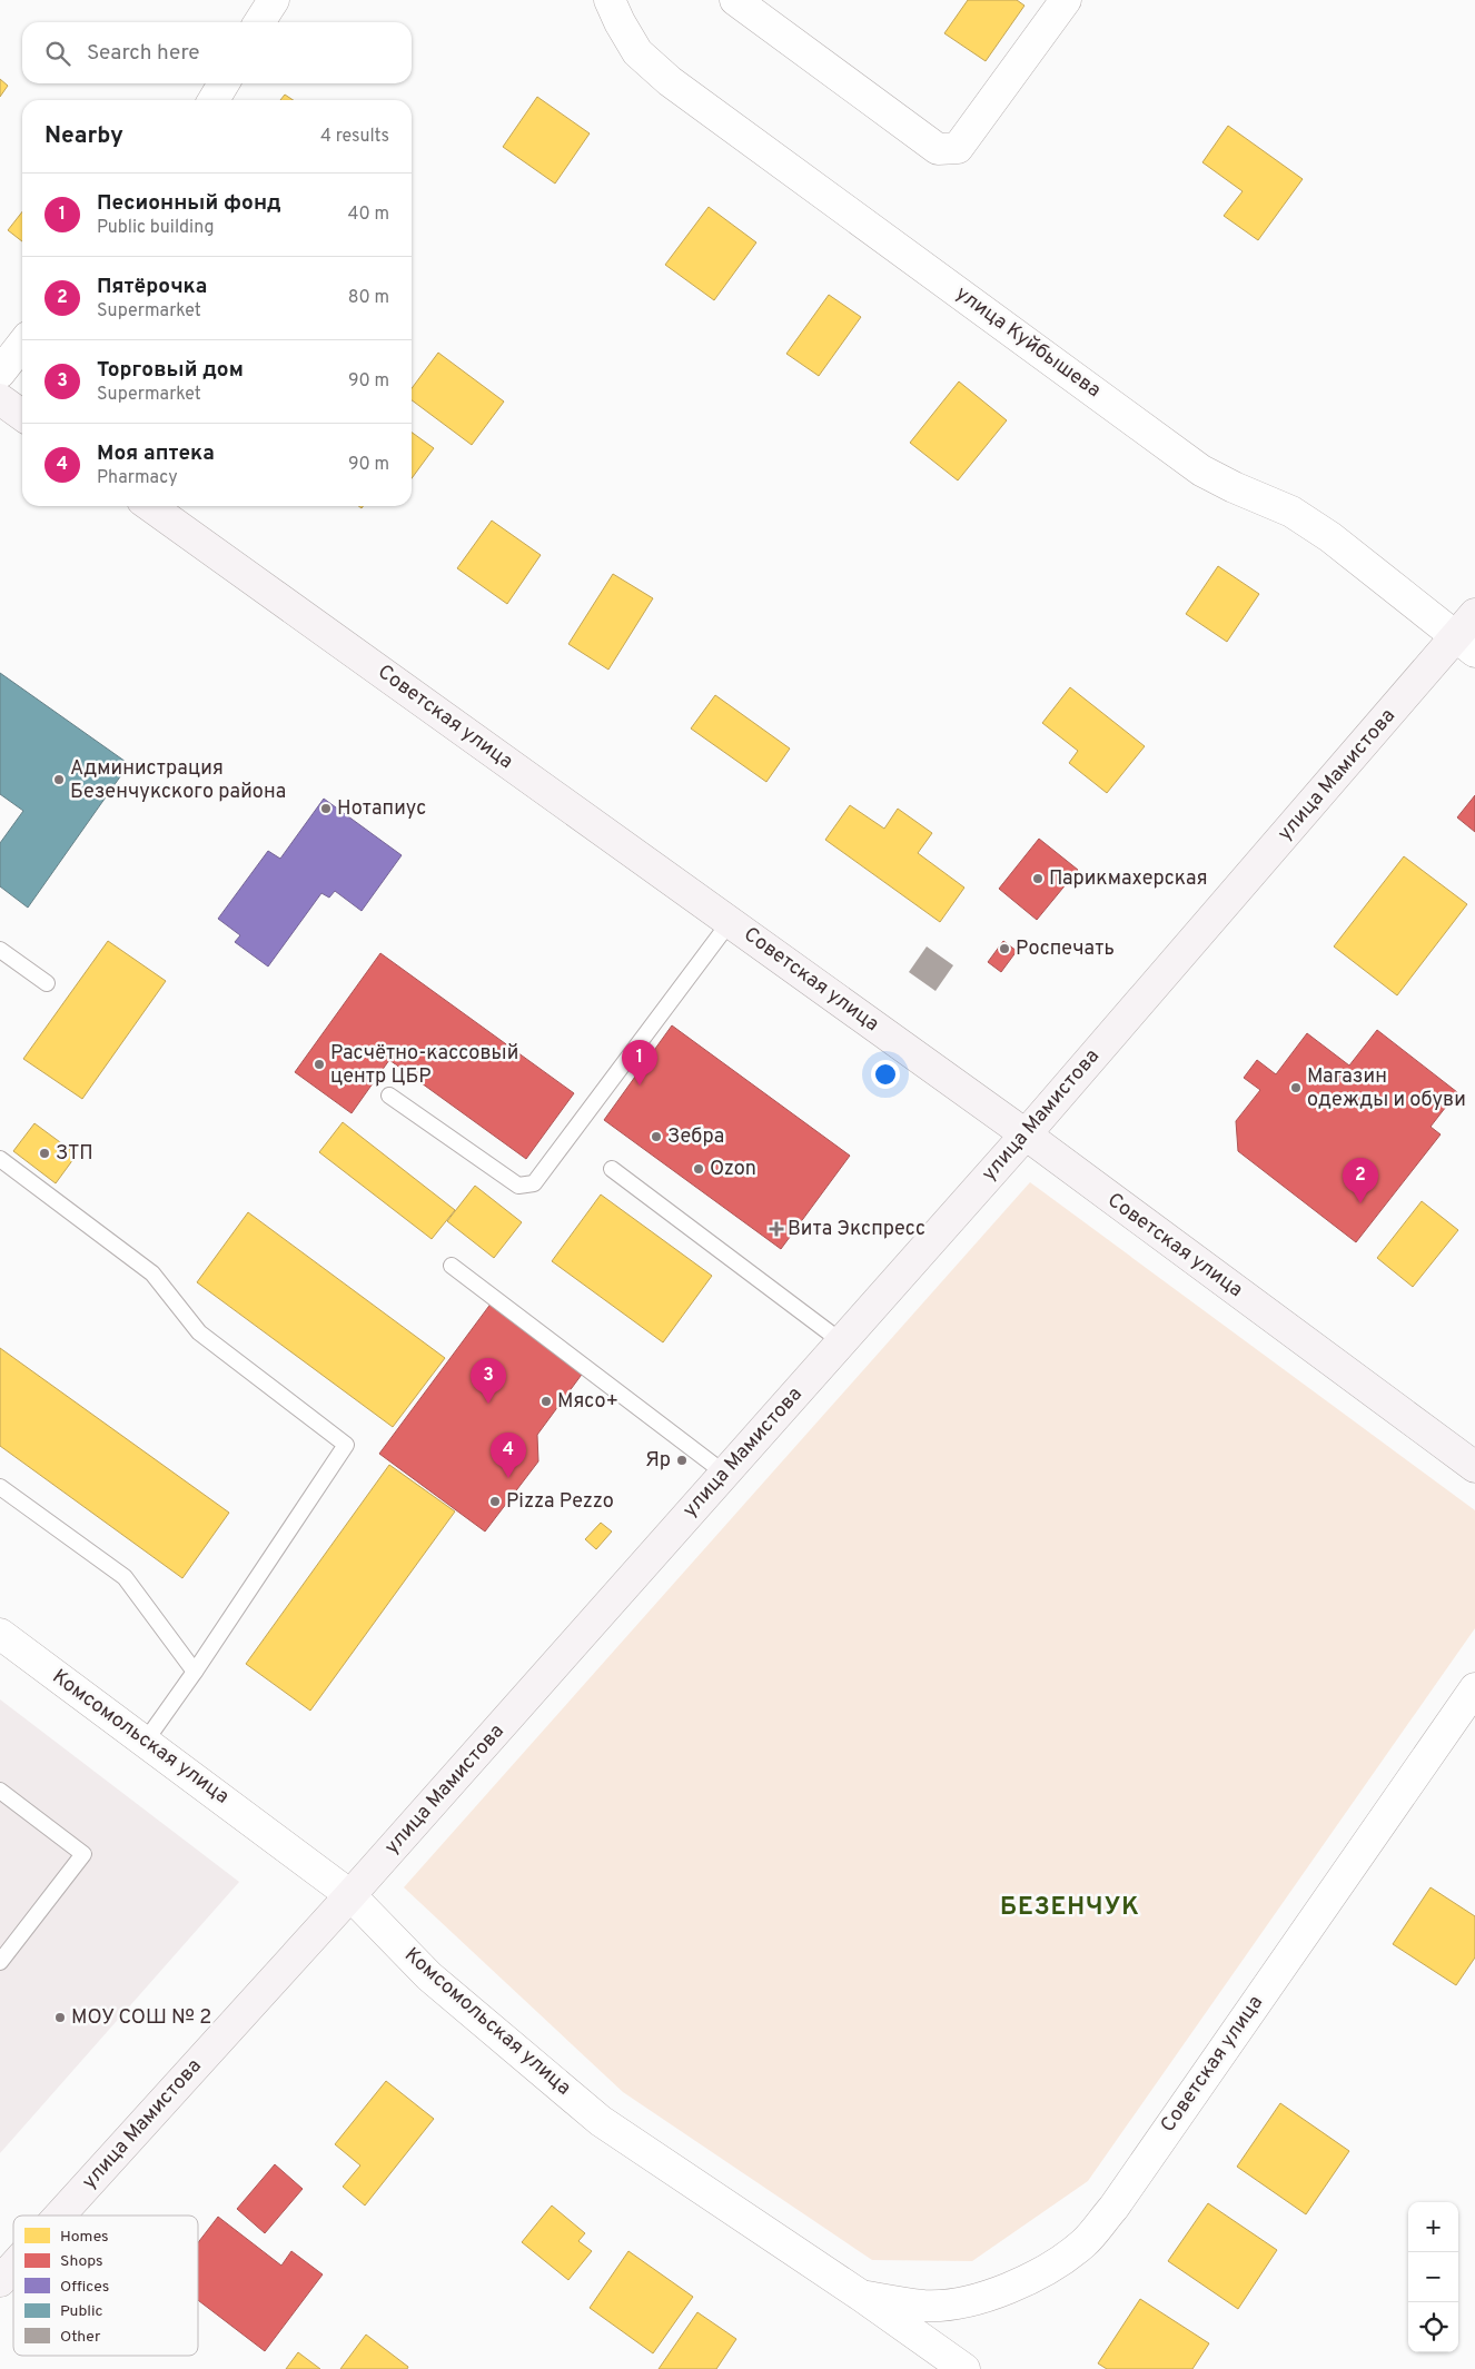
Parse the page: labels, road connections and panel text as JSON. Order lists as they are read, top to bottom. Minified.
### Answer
{"streets":{"street":["улица Куйбышева","Советская улица","улица Мамистова","Комсомольская улица"]},"crossings":[["улица Куйбышева","улица Мамистова"],["Советская улица","улица Мамистова"],["Советская улица","Комсомольская улица"],["улица Мамистова","Комсомольская улица"]],"districts":["БЕЗЕНЧУК"],"places":{"other":["Администрация Безенчукского района","Нотапиус","Парикмахерская","Роспечать","Расчётно-кассовый центр ЦБР","Магазин одежды и обуви","Зебра","ЗТП","Ozon","Мясо+","Яр","Pizza Pezzo","МОУ СОШ № 2"],"health":["Вита Экспресс"]},"legend":["Homes","Shops","Offices","Public","Other"],"page":{"search":"Search here","heading":["Nearby","4 results"],"list":[{"mark":"1","name":"Песионный фонд","note":"Public building","value":"40 m"},{"mark":"2","name":"Пятёрочка","note":"Supermarket","value":"80 m"},{"mark":"3","name":"Торговый дом","note":"Supermarket","value":"90 m"},{"mark":"4","name":"Моя аптека","note":"Pharmacy","value":"90 m"}],"pins":["1","2","3","4"],"map_buttons":["+","−"]}}
